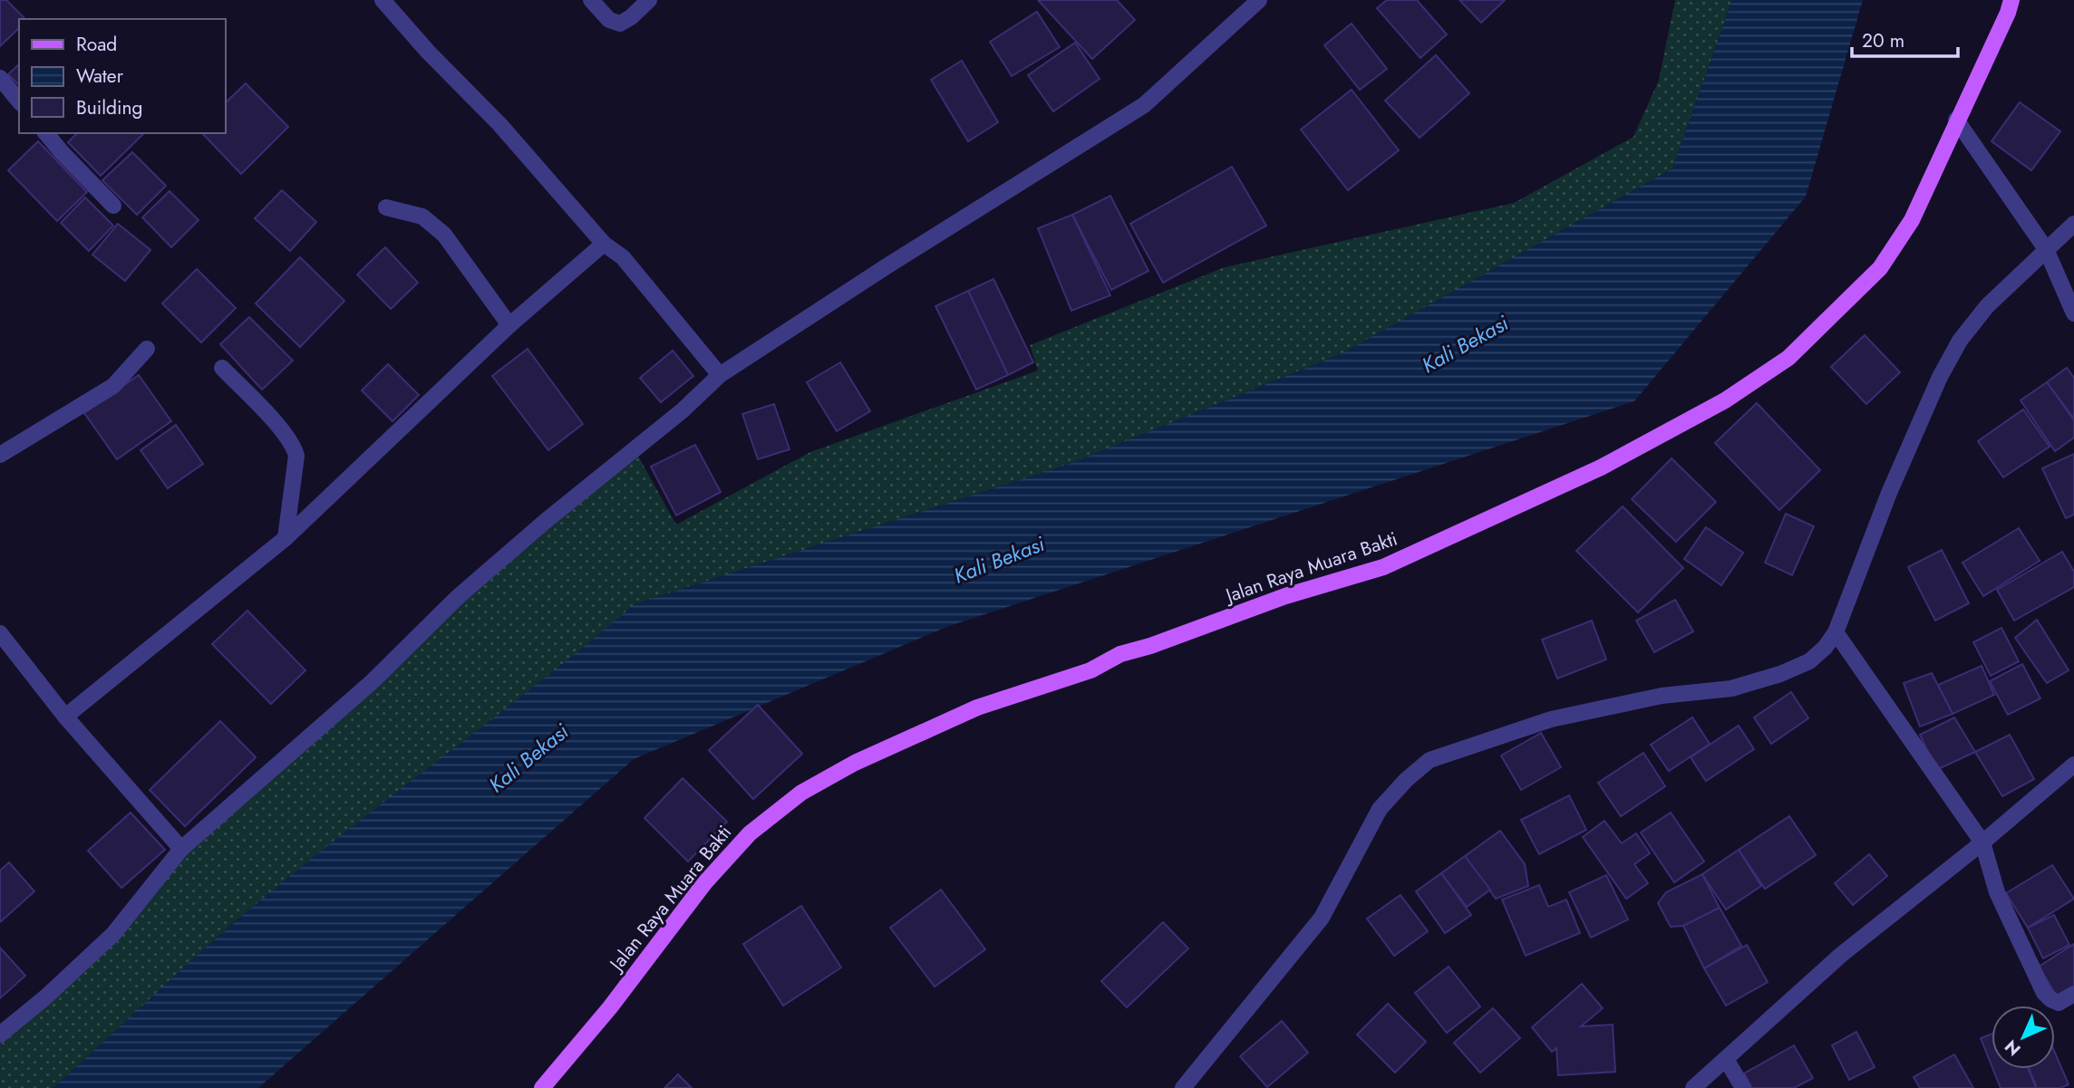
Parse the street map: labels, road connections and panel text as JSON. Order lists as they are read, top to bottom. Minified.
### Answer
{"streets":{"main road":["Jalan Raya Muara Bakti"]},"water":["Kali Bekasi"],"legend":["Road","Water","Building"],"scale_bar":"20 m","north":"bottom left"}
